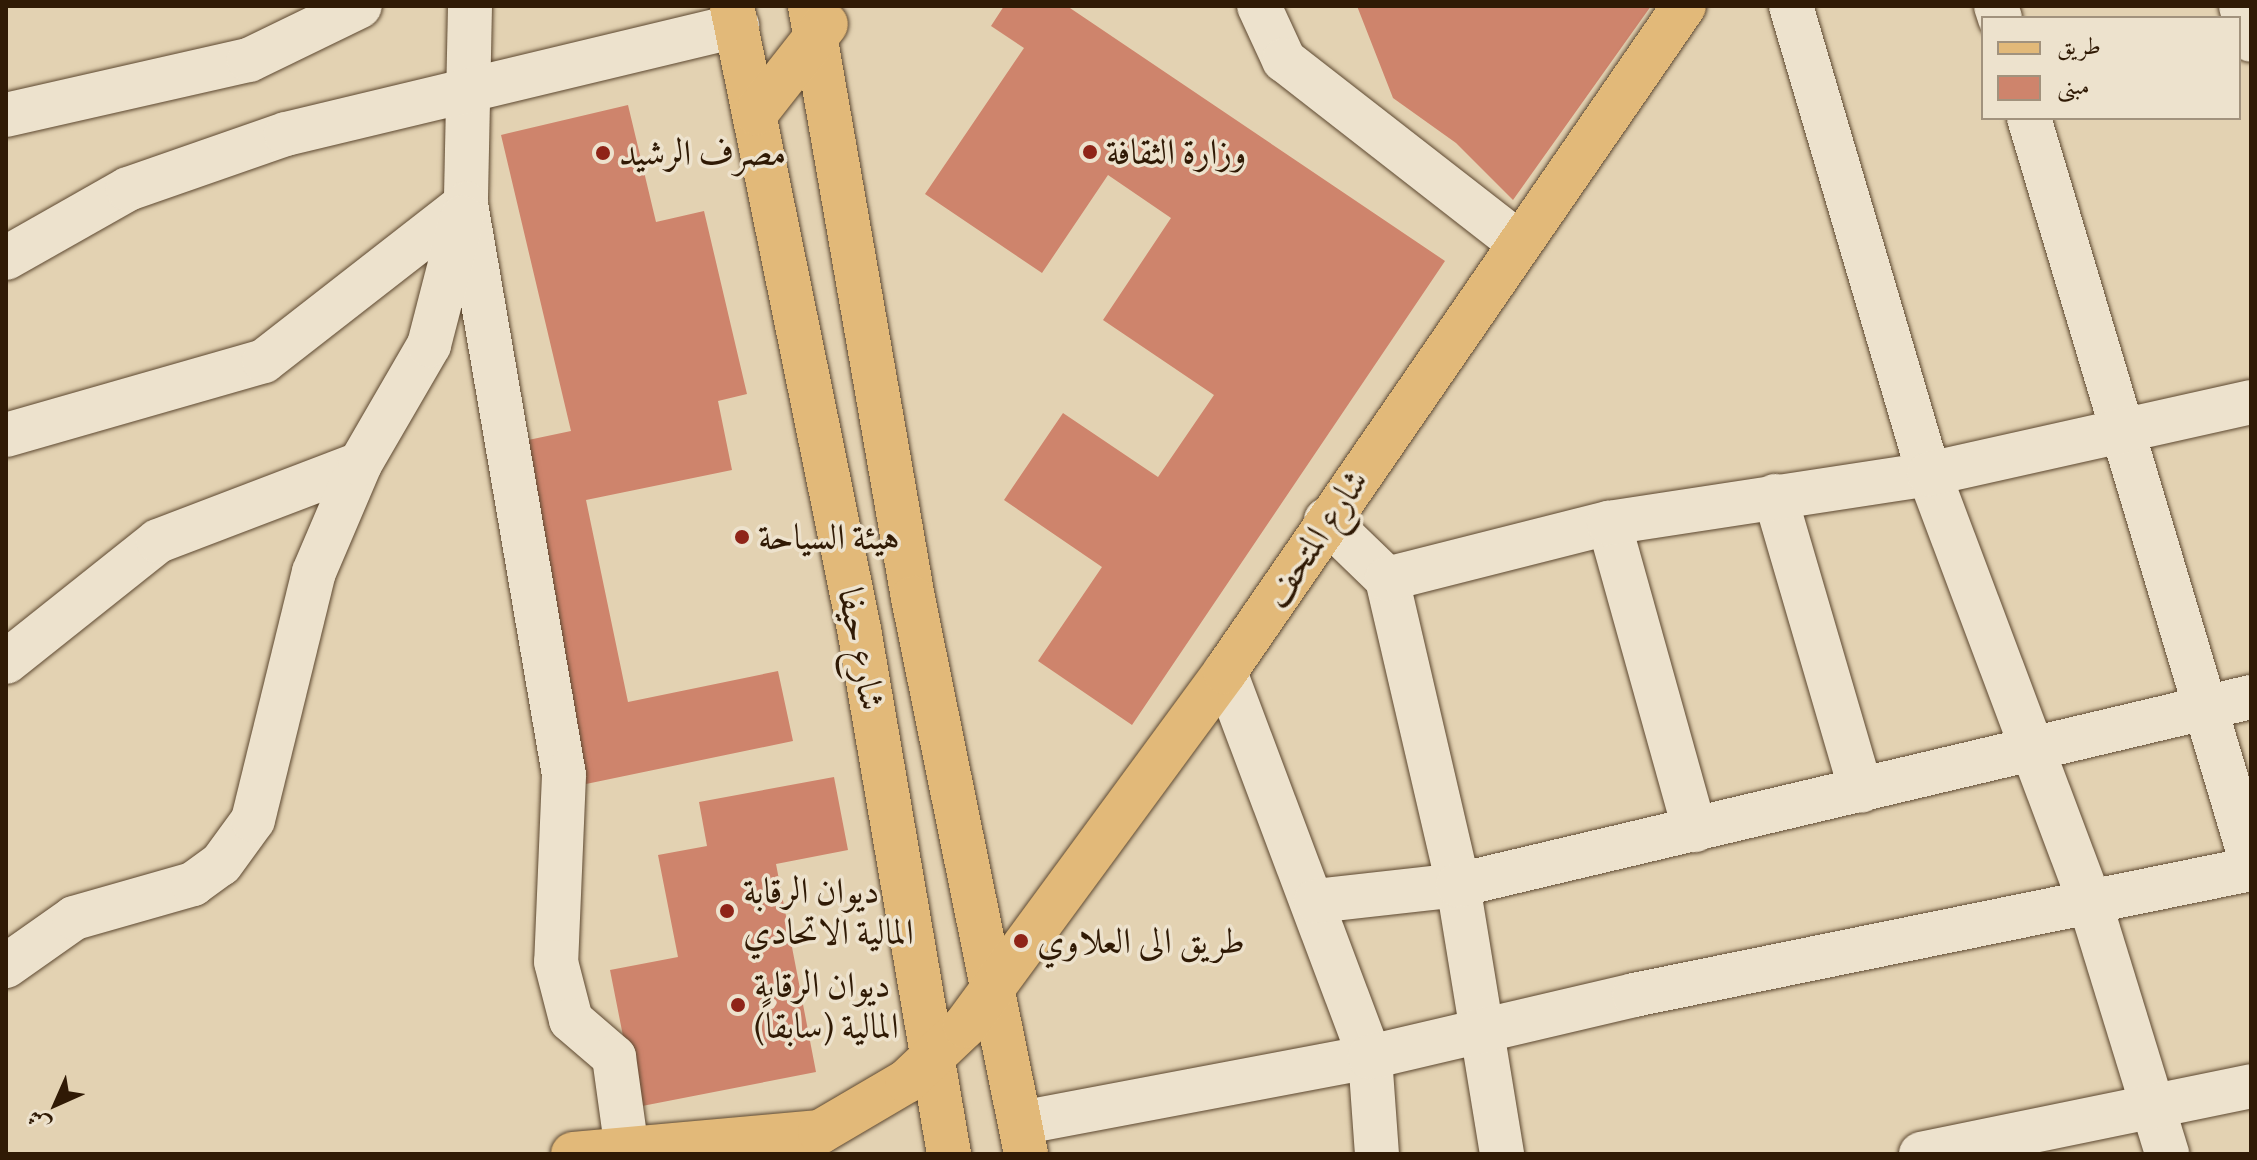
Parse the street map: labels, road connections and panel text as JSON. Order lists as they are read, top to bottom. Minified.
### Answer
{"streets":{"main road":["شارع المتحف","شارع حيفا"]},"crossings":[["شارع المتحف","شارع حيفا"]],"places":["وزارة الثقافة","مصرف الرشيد","هيئة السياحة","ديوان الرقابة المالية الاتحادي","طريق الى العلاوي","ديوان الرقابة المالية (سابقاً)"],"legend":["طريق","مبنى"],"north":"bottom left"}
